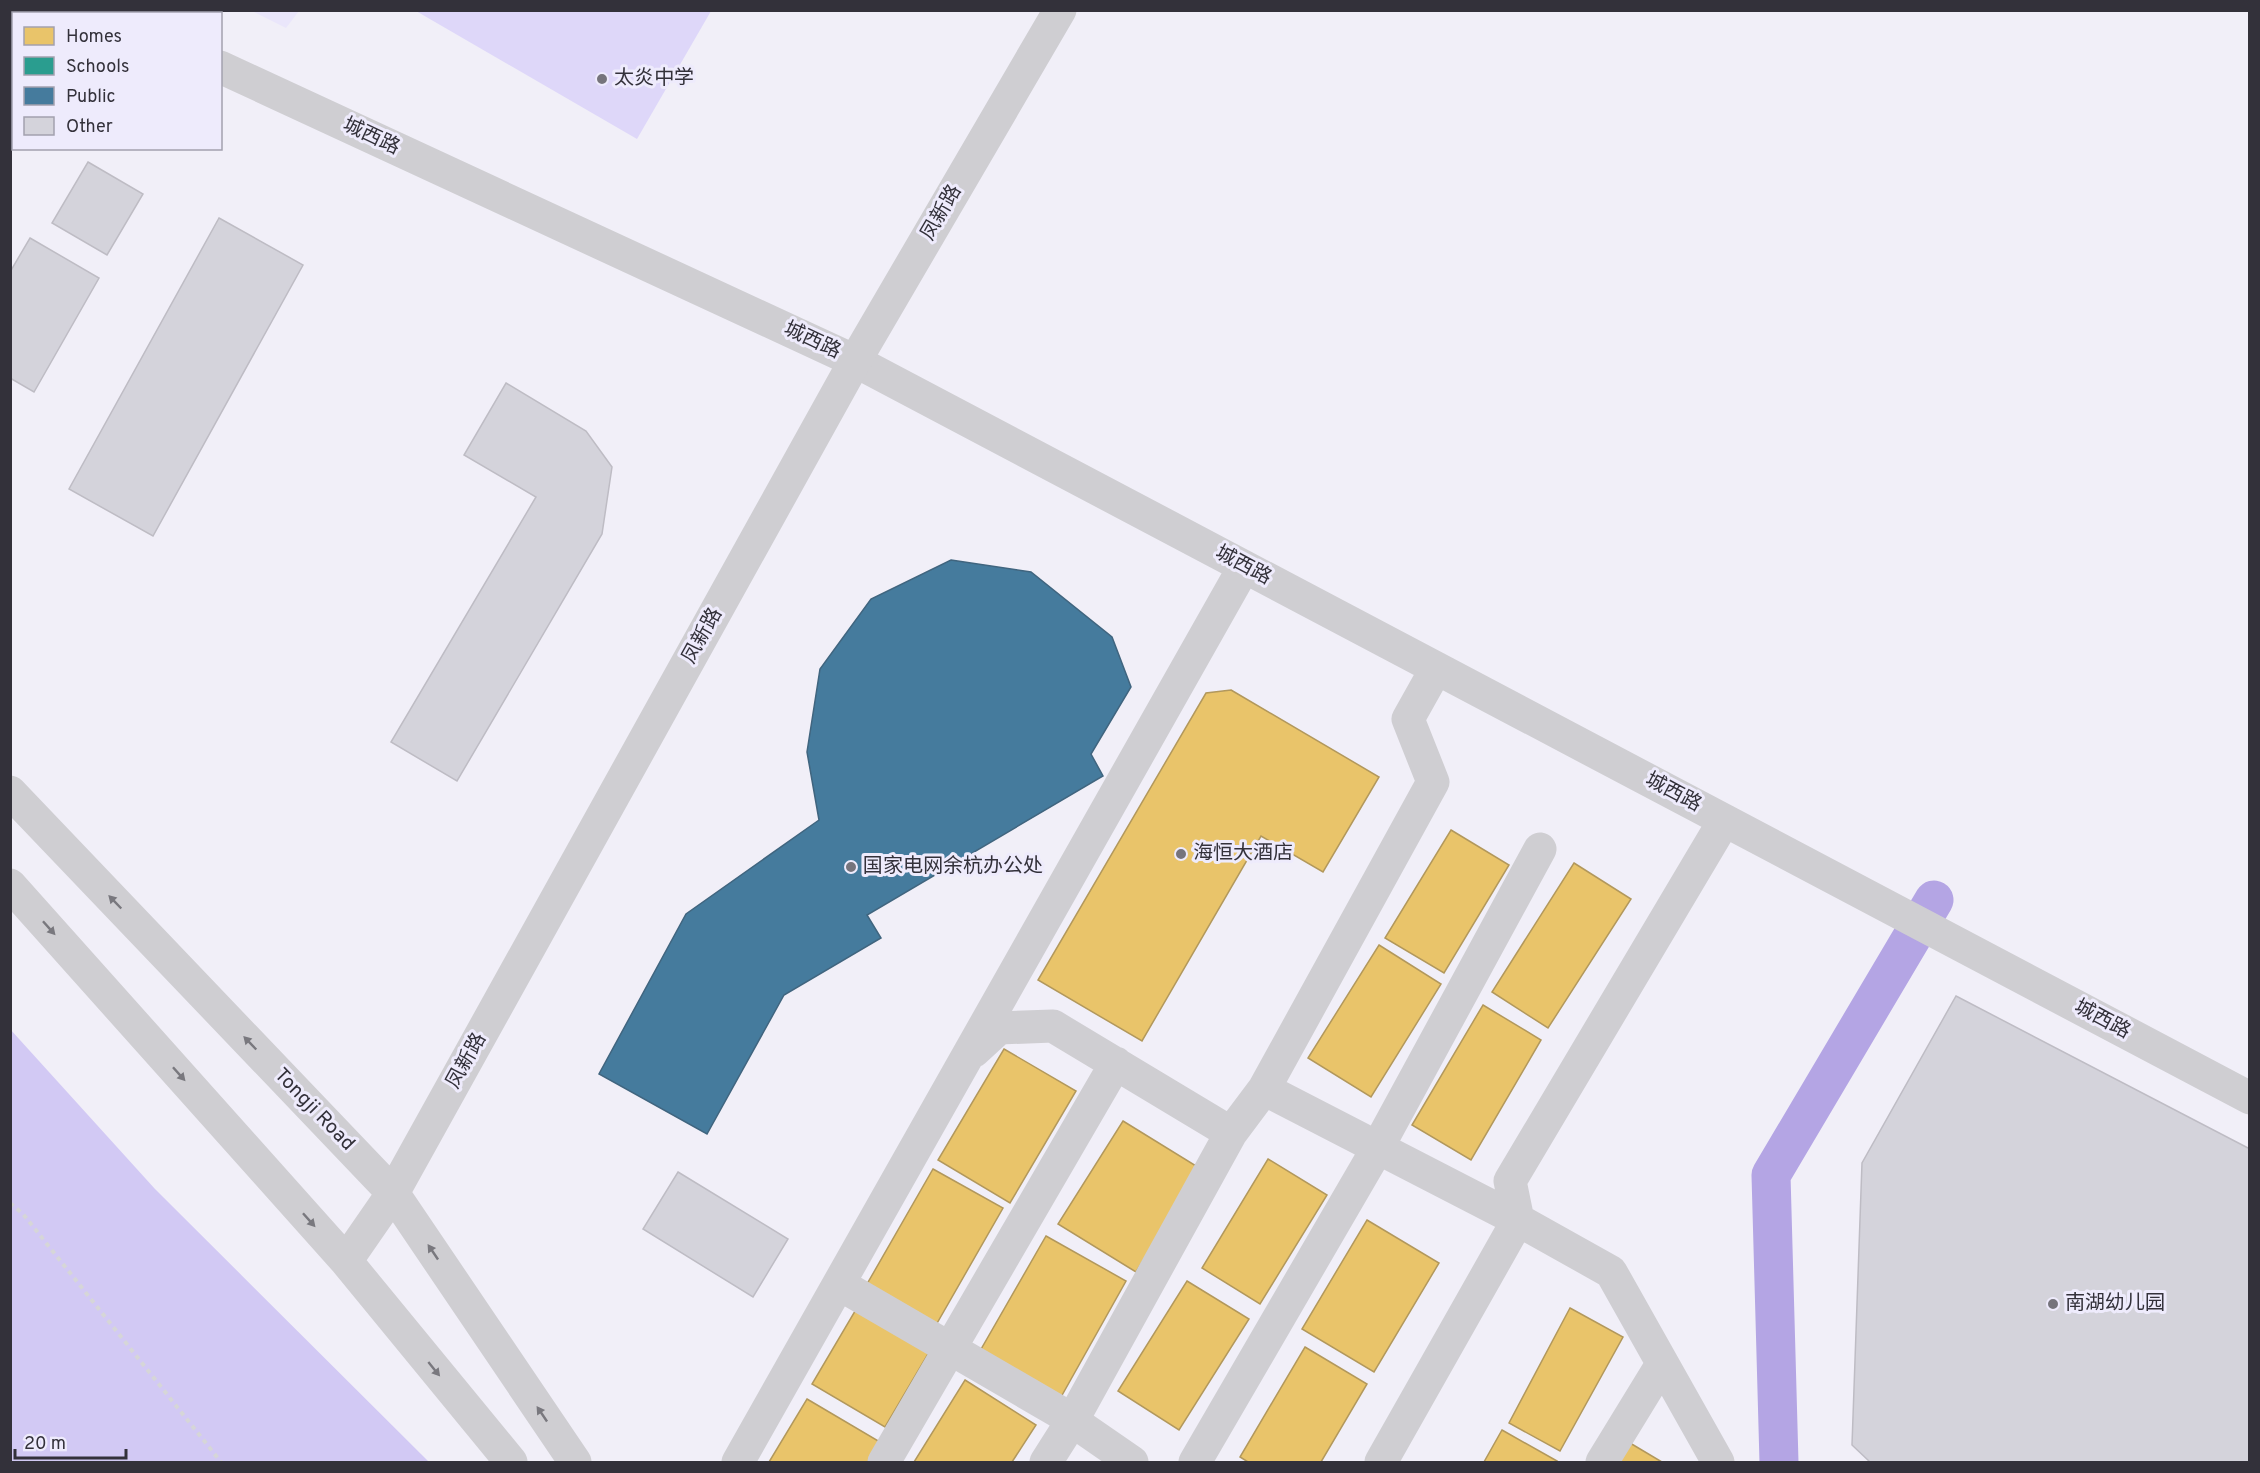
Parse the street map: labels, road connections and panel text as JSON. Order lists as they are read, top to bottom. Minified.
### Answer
{"streets":{"main road":["城西路","凤新路","Tongji Road"]},"crossings":[["城西路","凤新路"],["凤新路","Tongji Road"]],"places":["太炎中学","海恒大酒店","国家电网余杭办公处","南湖幼儿园"],"legend":["Homes","Schools","Public","Other"],"scale_bar":"20 m"}
